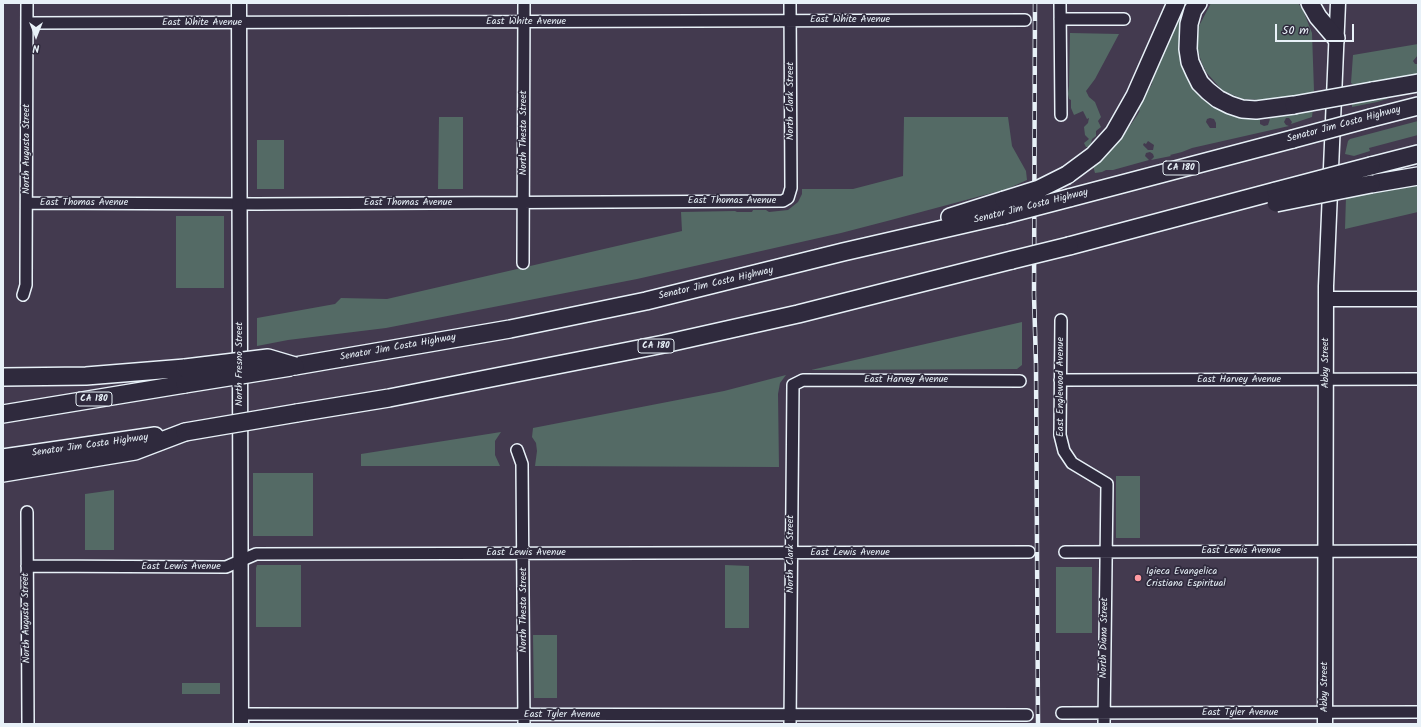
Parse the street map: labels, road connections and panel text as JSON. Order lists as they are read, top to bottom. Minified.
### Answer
{"streets":{"highway":["Senator Jim Costa Highway","CA 180"],"main road":["Abby Street","North Fresno Street"],"street":["East White Avenue","North Clark Street","North Thesta Street","North Augusta Street","East Thomas Avenue","East Harvey Avenue","East Englewood Avenue","East Lewis Avenue","North Diana Street","East Tyler Avenue"]},"crossings":[["East White Avenue","North Clark Street"],["East White Avenue","North Thesta Street"],["East White Avenue","North Augusta Street"],["East White Avenue","North Fresno Street"],["North Clark Street","East Thomas Avenue"],["North Clark Street","East Harvey Avenue"],["North Clark Street","East Lewis Avenue"],["North Clark Street","East Tyler Avenue"],["Senator Jim Costa Highway","CA 180"],["North Thesta Street","East Thomas Avenue"],["North Thesta Street","East Lewis Avenue"],["North Thesta Street","East Tyler Avenue"],["North Augusta Street","East Thomas Avenue"],["North Augusta Street","East Lewis Avenue"],["East Thomas Avenue","North Fresno Street"],["Abby Street","East Harvey Avenue"],["Abby Street","East Lewis Avenue"],["Abby Street","East Tyler Avenue"],["North Fresno Street","East Lewis Avenue"],["North Fresno Street","East Tyler Avenue"],["East Harvey Avenue","East Englewood Avenue"],["East Englewood Avenue","East Lewis Avenue"],["East Englewood Avenue","North Diana Street"],["East Lewis Avenue","North Diana Street"],["North Diana Street","East Tyler Avenue"]],"places":["Igieca Evangelica Cristiana Espiritual"],"scale_bar":"50 m","north":"bottom"}
